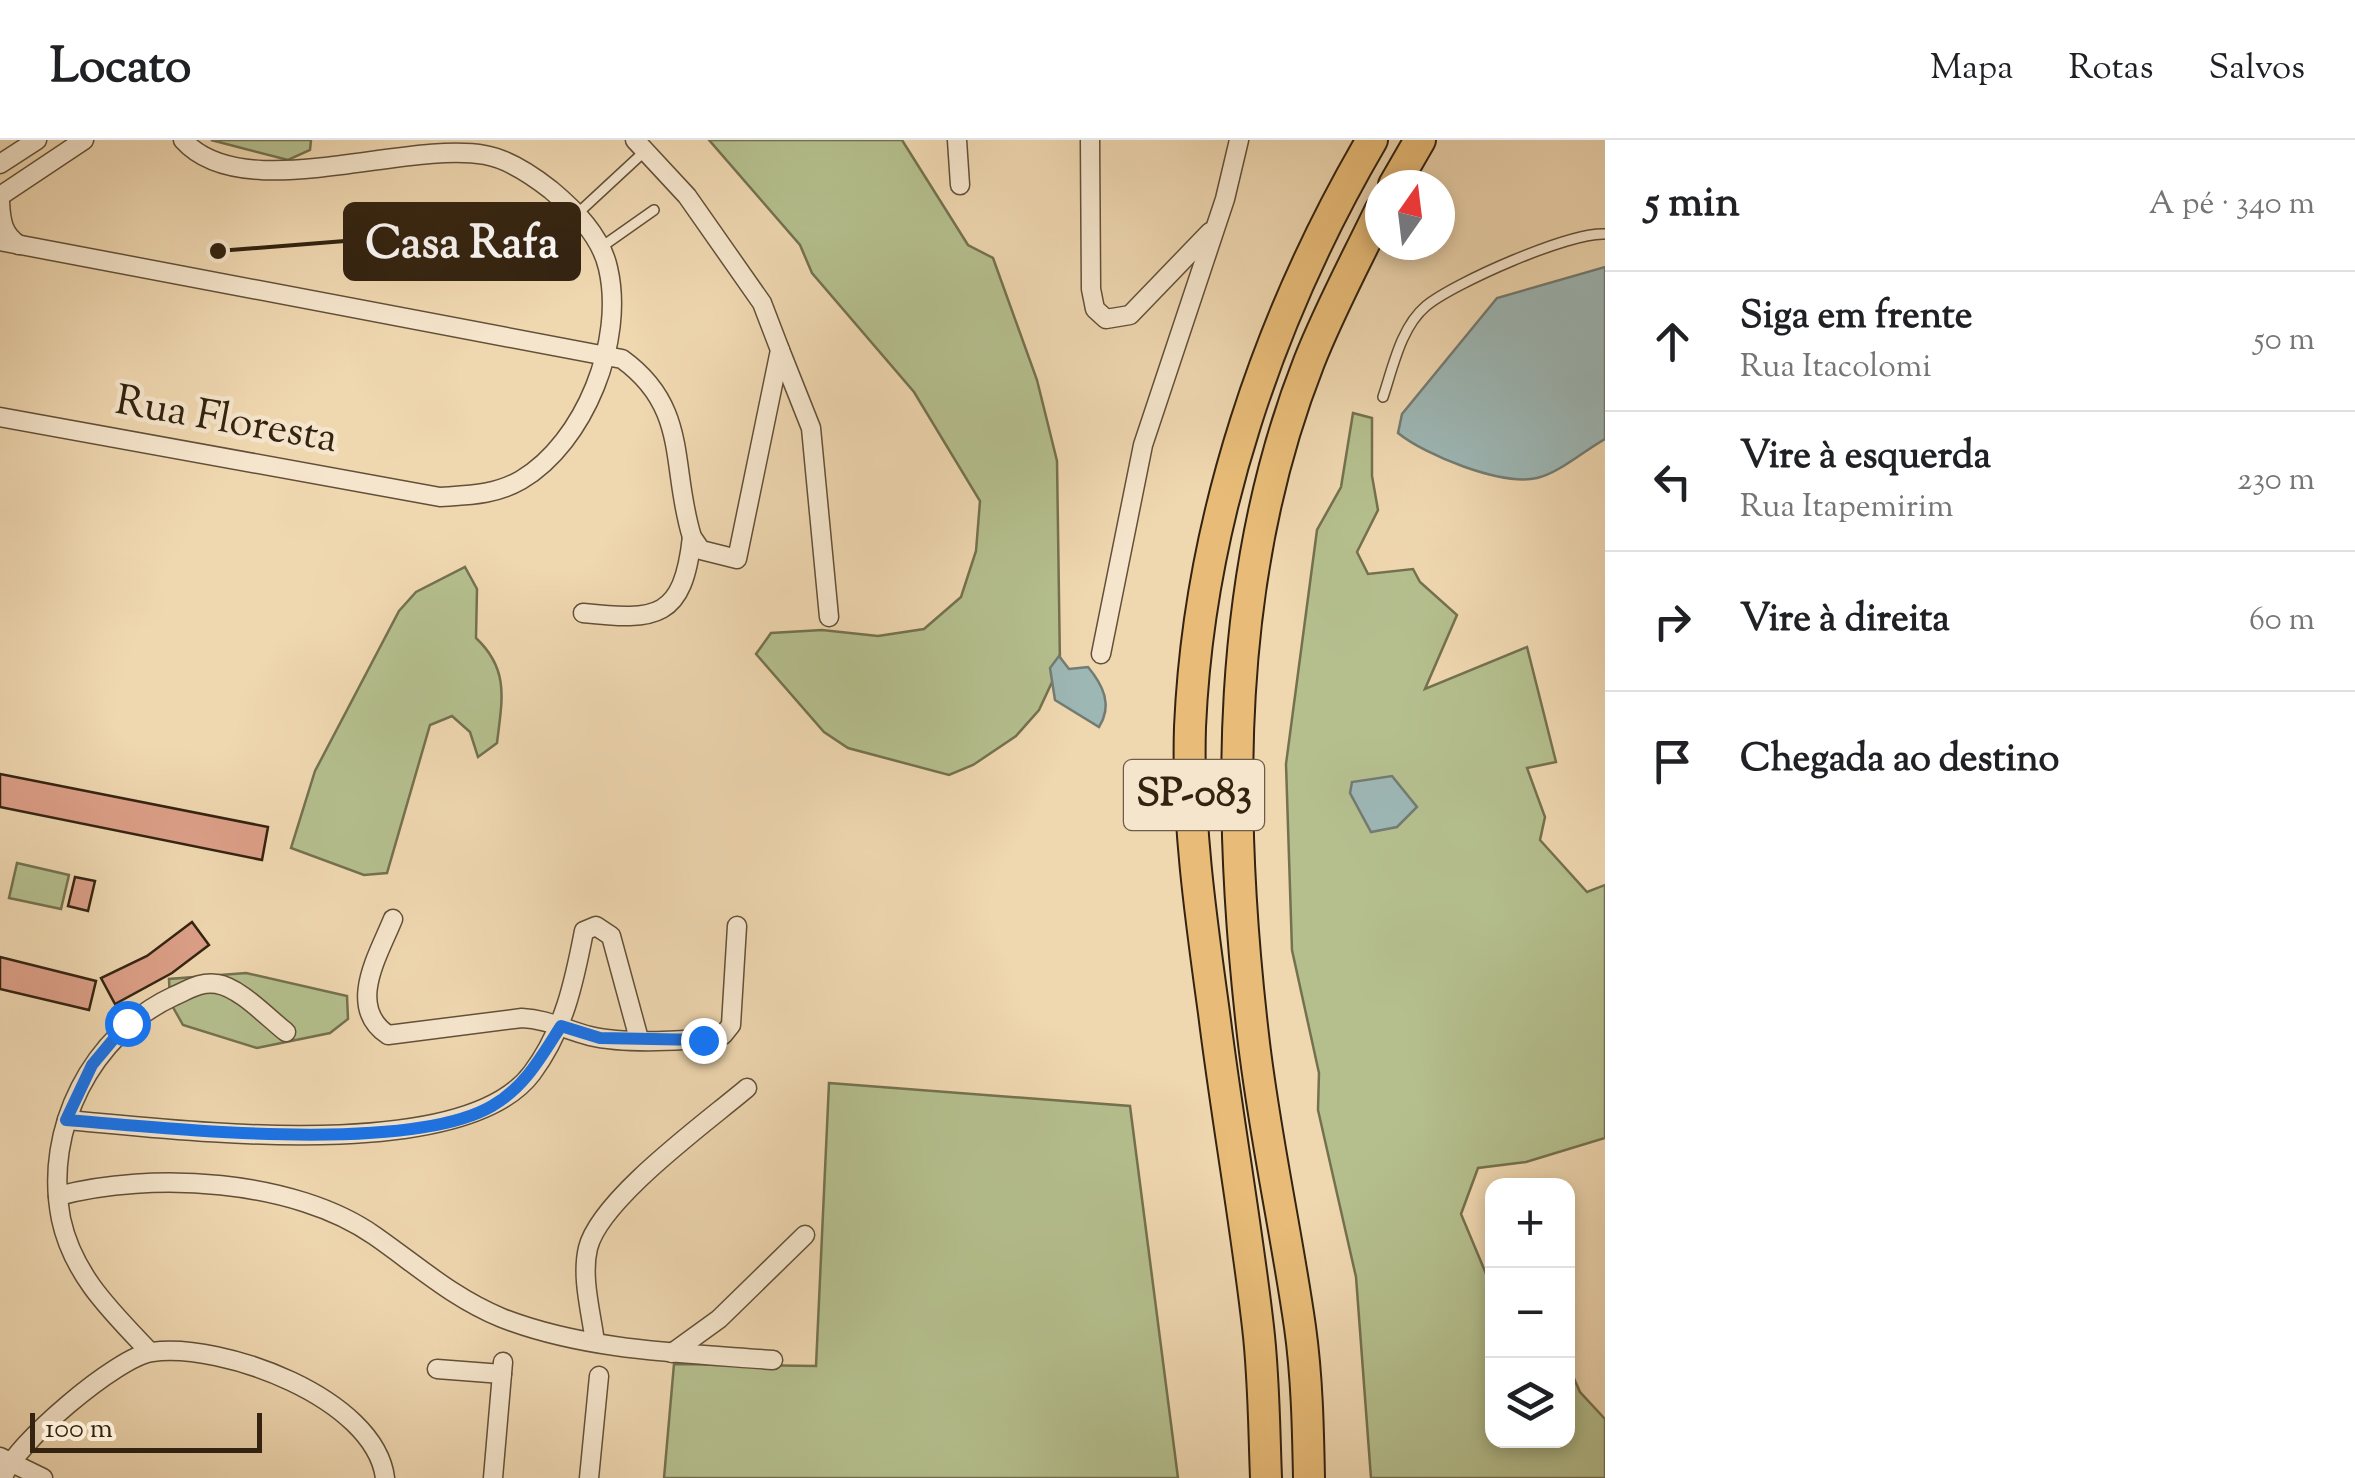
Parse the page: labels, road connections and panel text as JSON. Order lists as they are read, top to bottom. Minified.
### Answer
{"streets":{"highway":["SP-083"],"street":["Rua Floresta"]},"places":["Casa Rafa"],"scale_bar":"100 m","north":"top","page":{"header":"Locato","nav":["Mapa","Rotas","Salvos"],"heading":["5 min","A pé · 340 m"],"list":[["Siga em frente","Rua Itacolomi","50 m"],["Vire à esquerda","Rua Itapemirim","230 m"],["Vire à direita","60 m"],"Chegada ao destino"],"map_buttons":["+","−"],"scale":"100 m"}}
